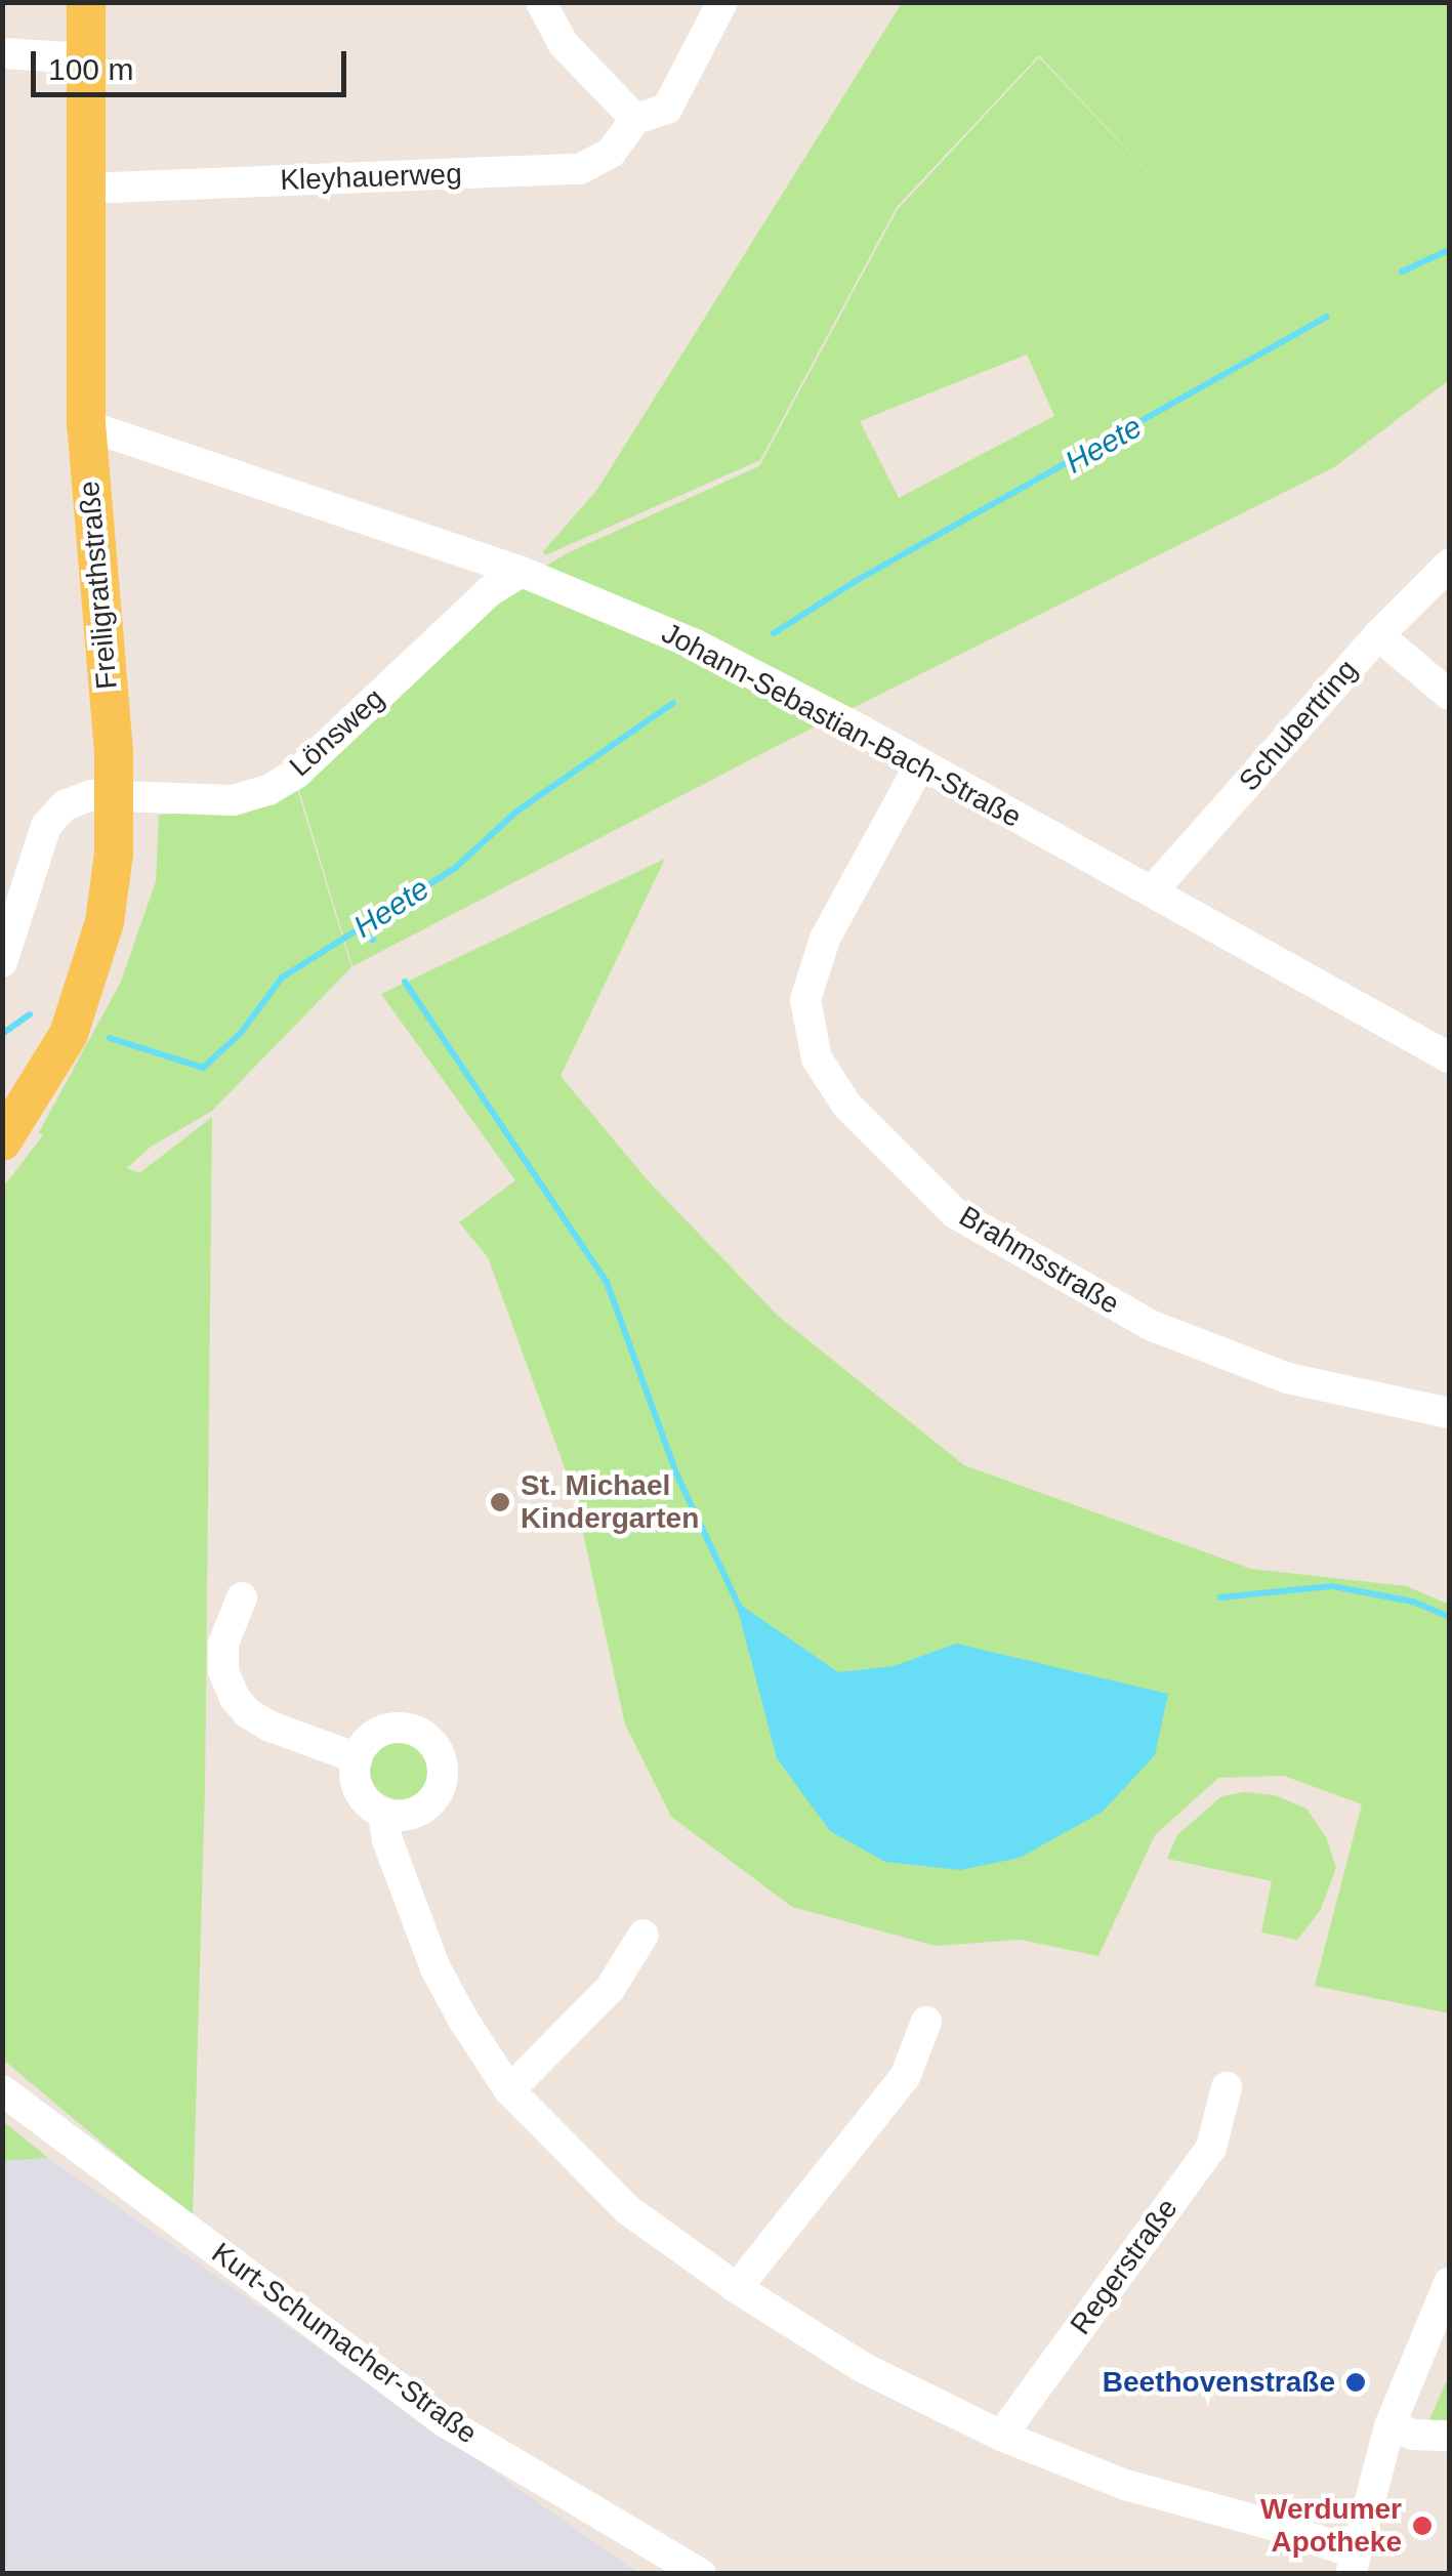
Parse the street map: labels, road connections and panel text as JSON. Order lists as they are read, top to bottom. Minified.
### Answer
{"streets":{"main road":["Freiligrathstraße"],"street":["Kleyhauerweg","Johann-Sebastian-Bach-Straße","Schubertring","Lönsweg","Brahmsstraße","Regerstraße","Kurt-Schumacher-Straße"]},"crossings":[["Kleyhauerweg","Freiligrathstraße"],["Freiligrathstraße","Johann-Sebastian-Bach-Straße"],["Freiligrathstraße","Lönsweg"],["Johann-Sebastian-Bach-Straße","Schubertring"],["Johann-Sebastian-Bach-Straße","Lönsweg"],["Johann-Sebastian-Bach-Straße","Brahmsstraße"]],"water":["Heete"],"places":["St. Michael Kindergarten","Beethovenstraße","Werdumer Apotheke"],"scale_bar":"100 m"}
